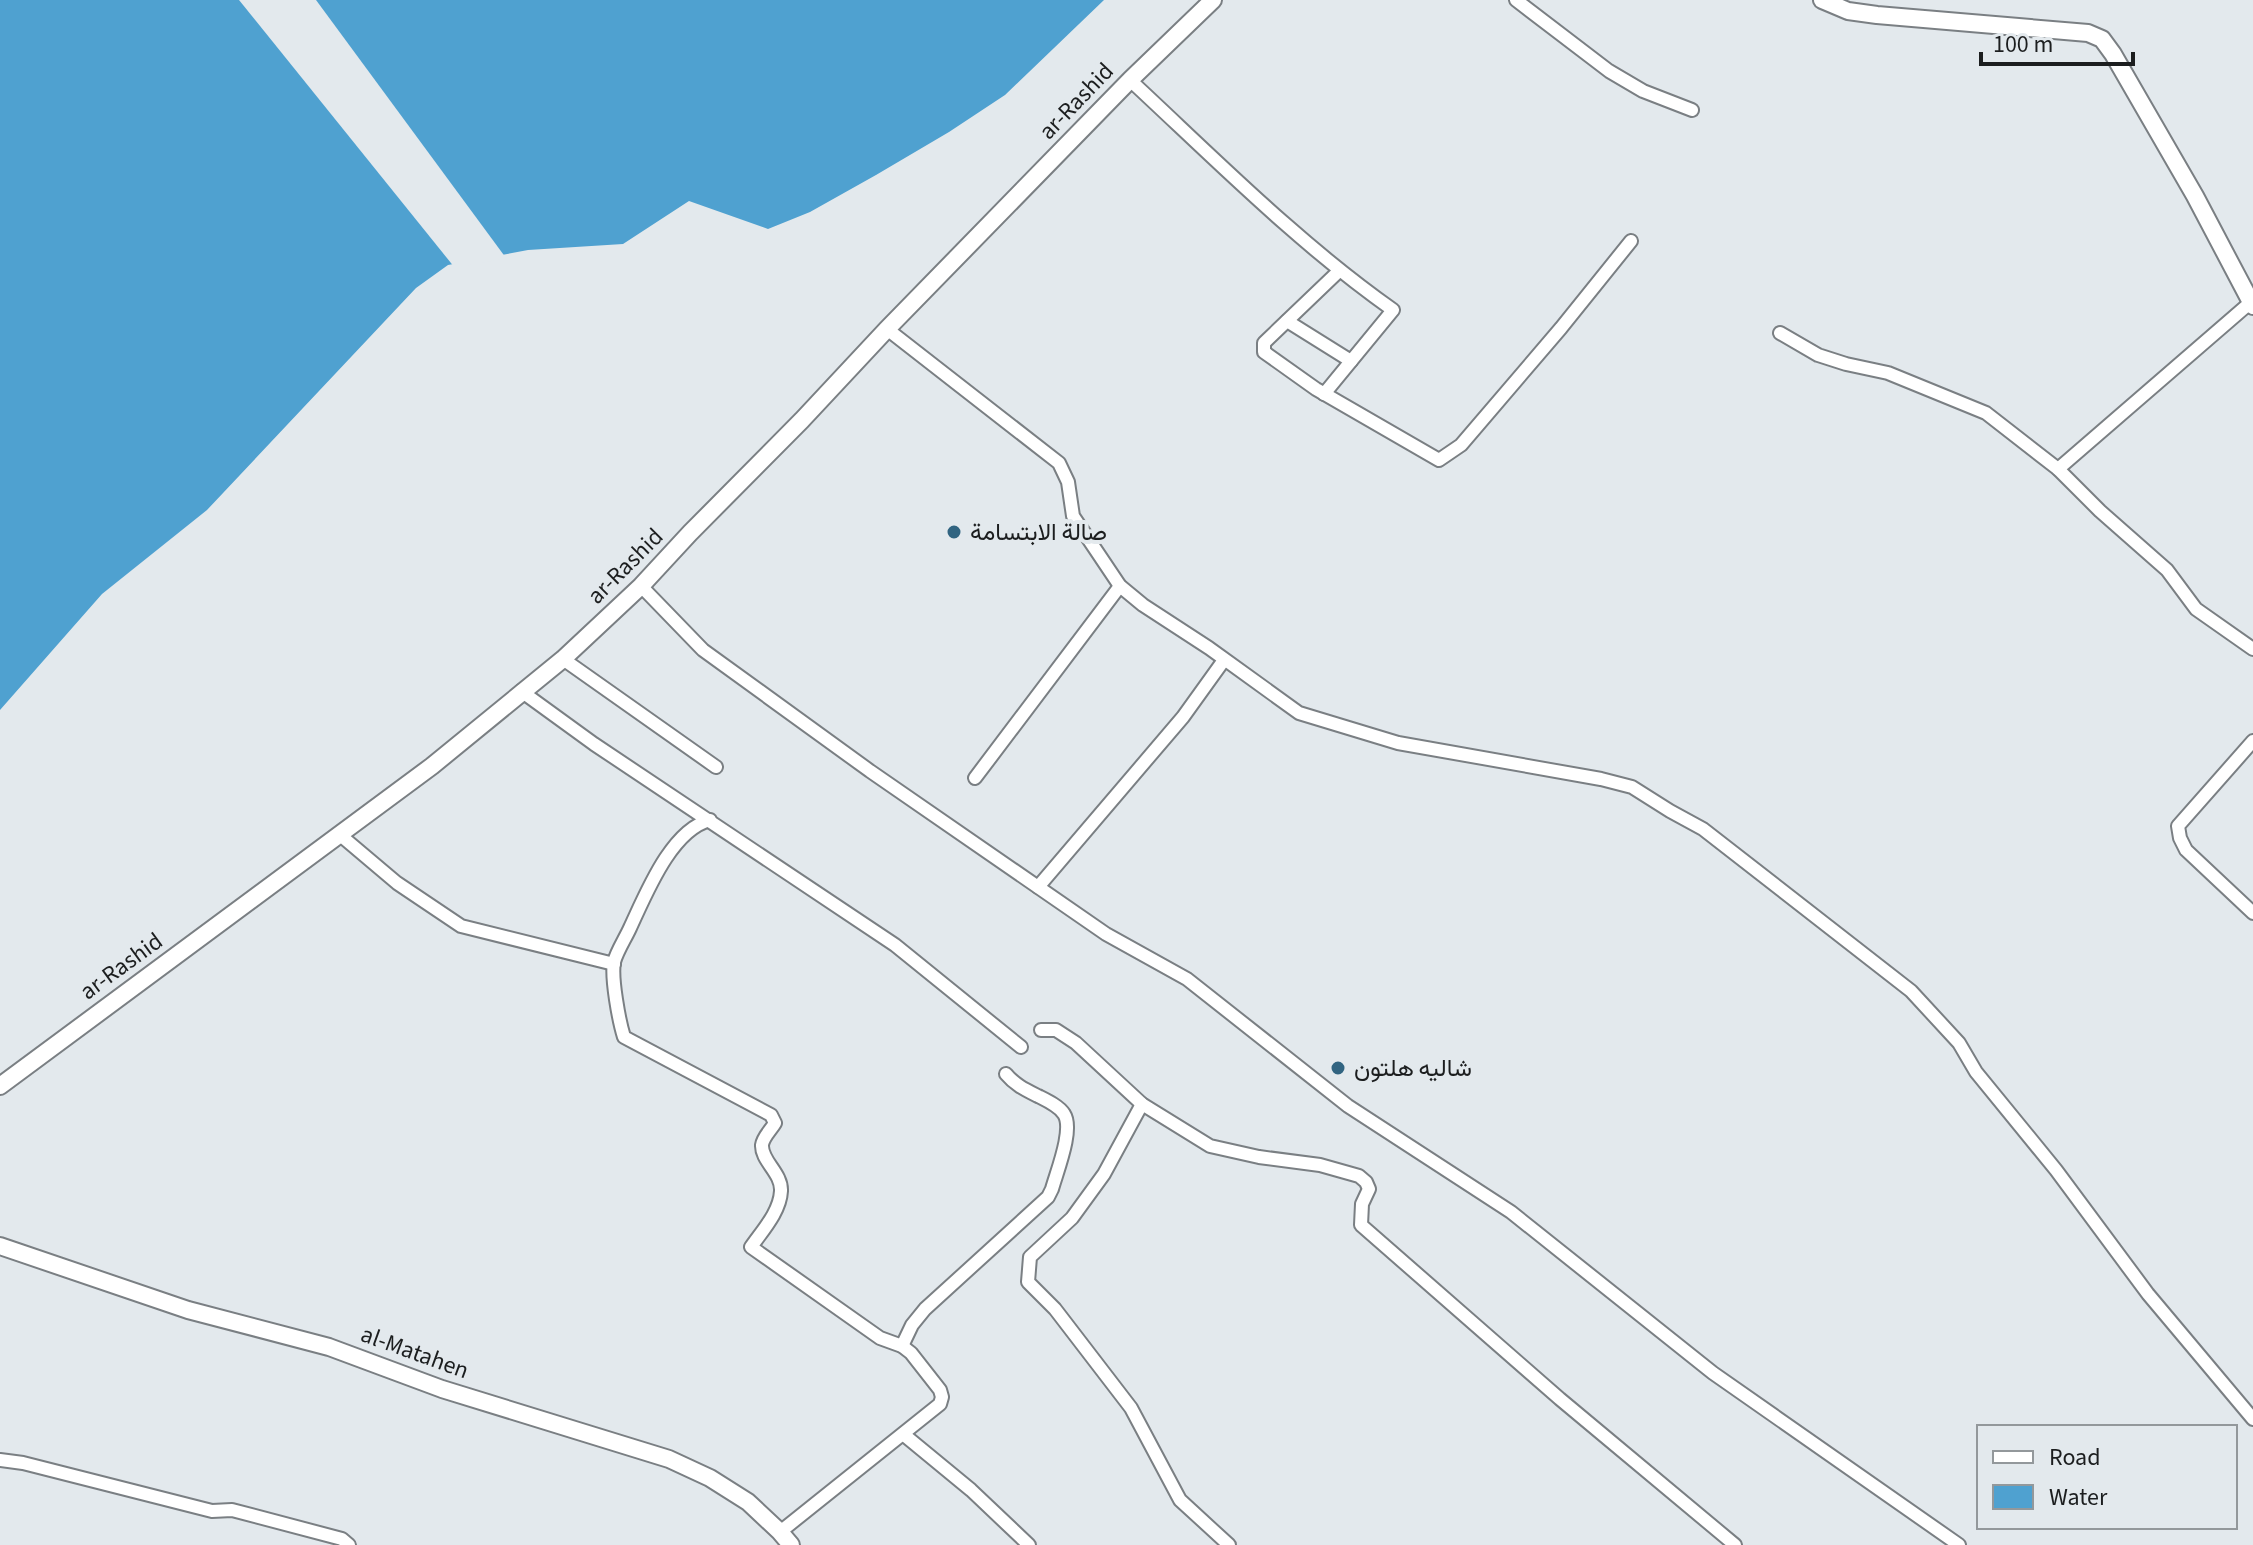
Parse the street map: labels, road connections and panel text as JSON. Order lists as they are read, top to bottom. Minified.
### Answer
{"streets":{"main road":["ar-Rashid","al-Matahen"]},"places":["صالة الابتسامة","شاليه هلتون"],"legend":["Road","Water"],"scale_bar":"100 m"}
